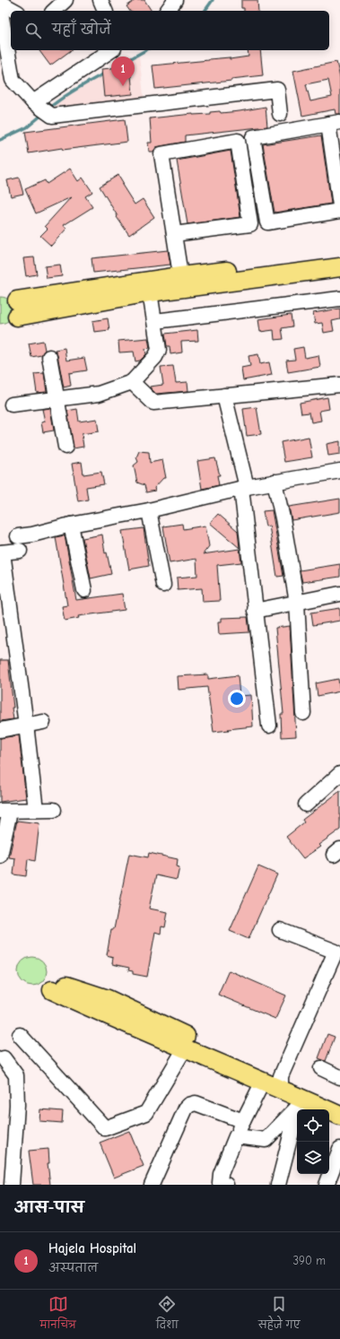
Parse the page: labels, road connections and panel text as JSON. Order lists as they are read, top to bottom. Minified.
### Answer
{"page":{"search":"यहाँ खोजें","pins":"1","heading":"आस-पास","list":[{"mark":"1","name":"Hajela Hospital","note":"अस्पताल","value":"390 m"}],"nav":["मानचित्र","दिशा","सहेजे गए"]}}
